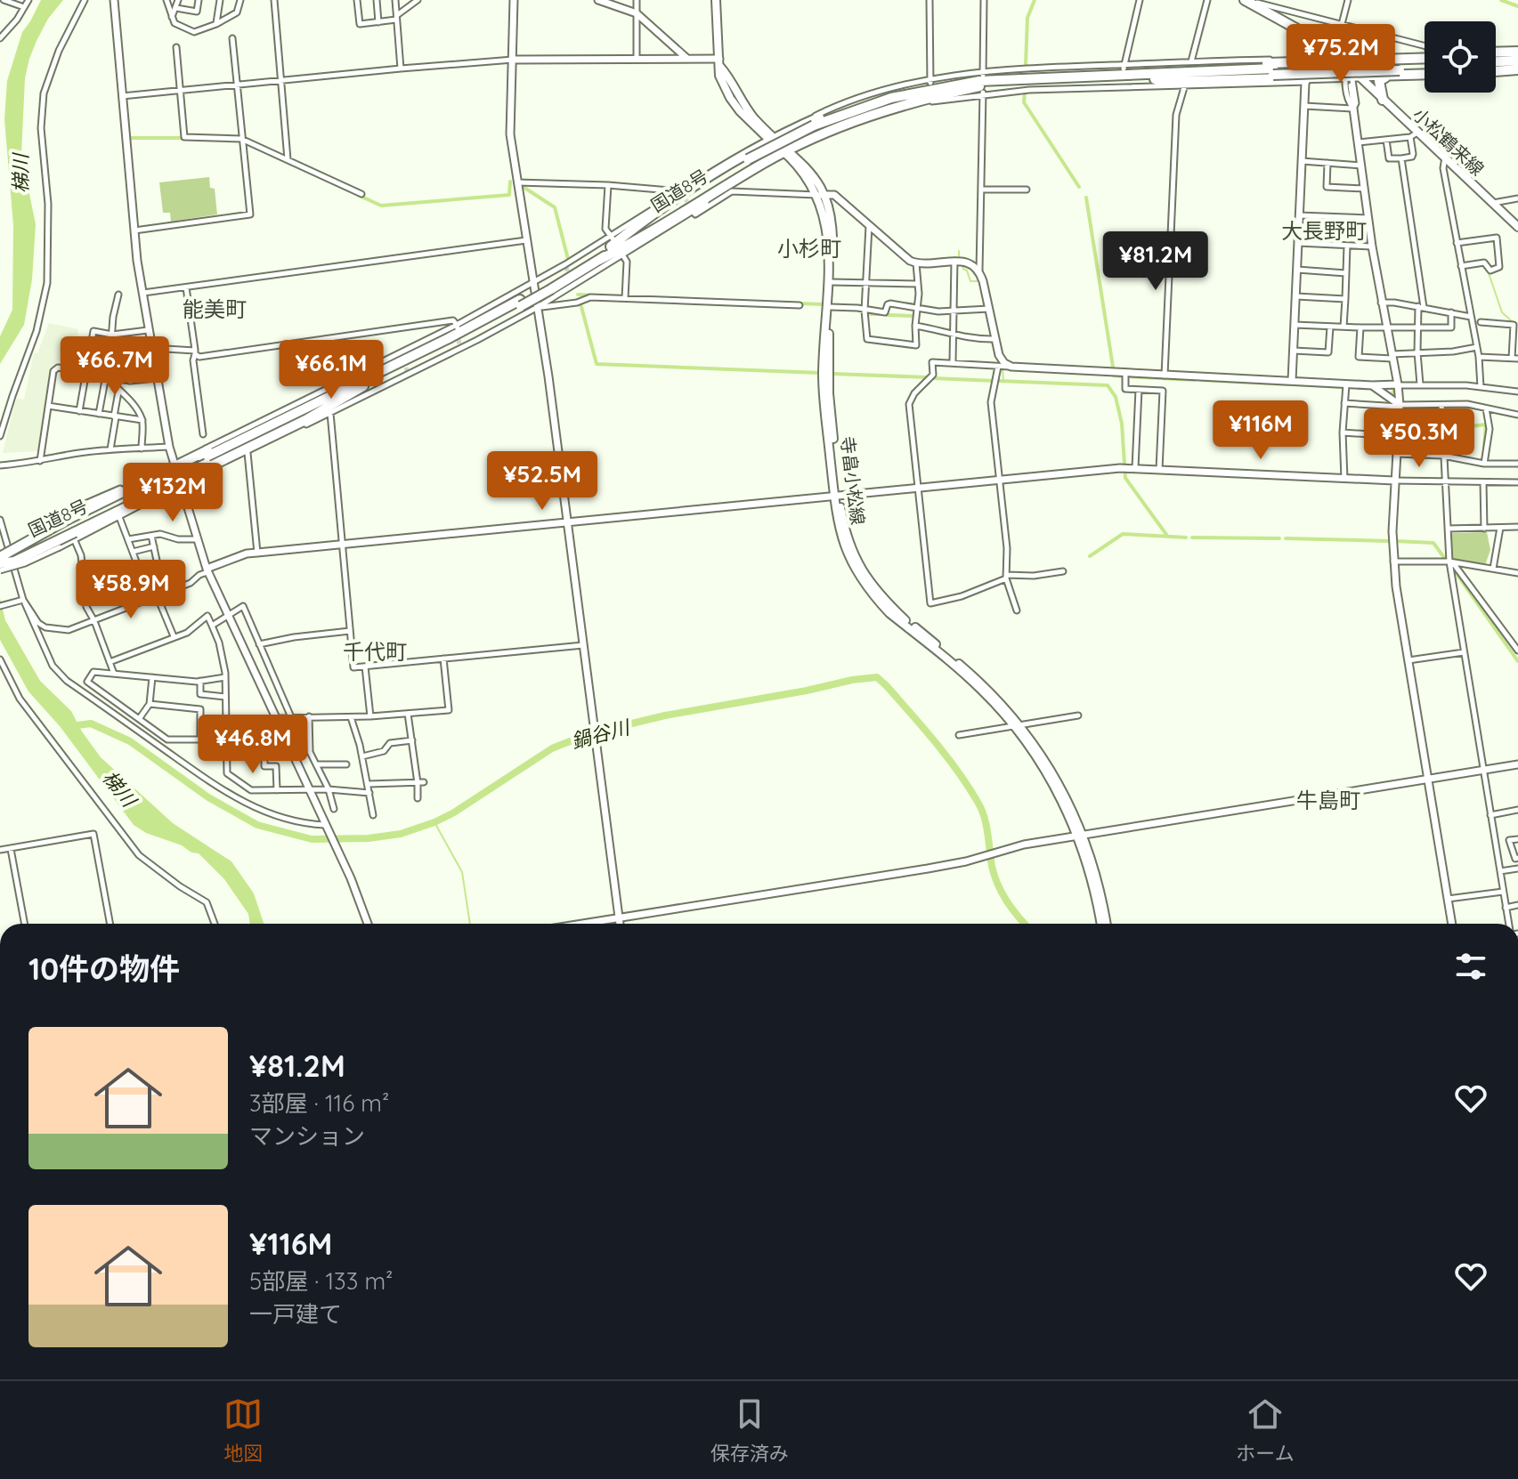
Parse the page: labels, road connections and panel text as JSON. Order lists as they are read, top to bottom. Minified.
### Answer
{"streets":{"highway":["国道8号"],"main road":["小松鶴来線","寺畠小松線"]},"districts":["大長野町","小杉町","能美町","千代町","牛島町"],"water":["梯川","鍋谷川"],"page":{"price":["¥75.2M","¥81.2M","¥66.7M","¥66.1M","¥116M","¥50.3M","¥52.5M","¥132M","¥58.9M","¥46.8M"],"heading":"10件の物件","list":[{"name":"¥81.2M","note":"3部屋 · 116 m² · マンション"},{"name":"¥116M","note":"5部屋 · 133 m² · 一戸建て"}],"tabs":["地図","保存済み","ホーム"]}}
